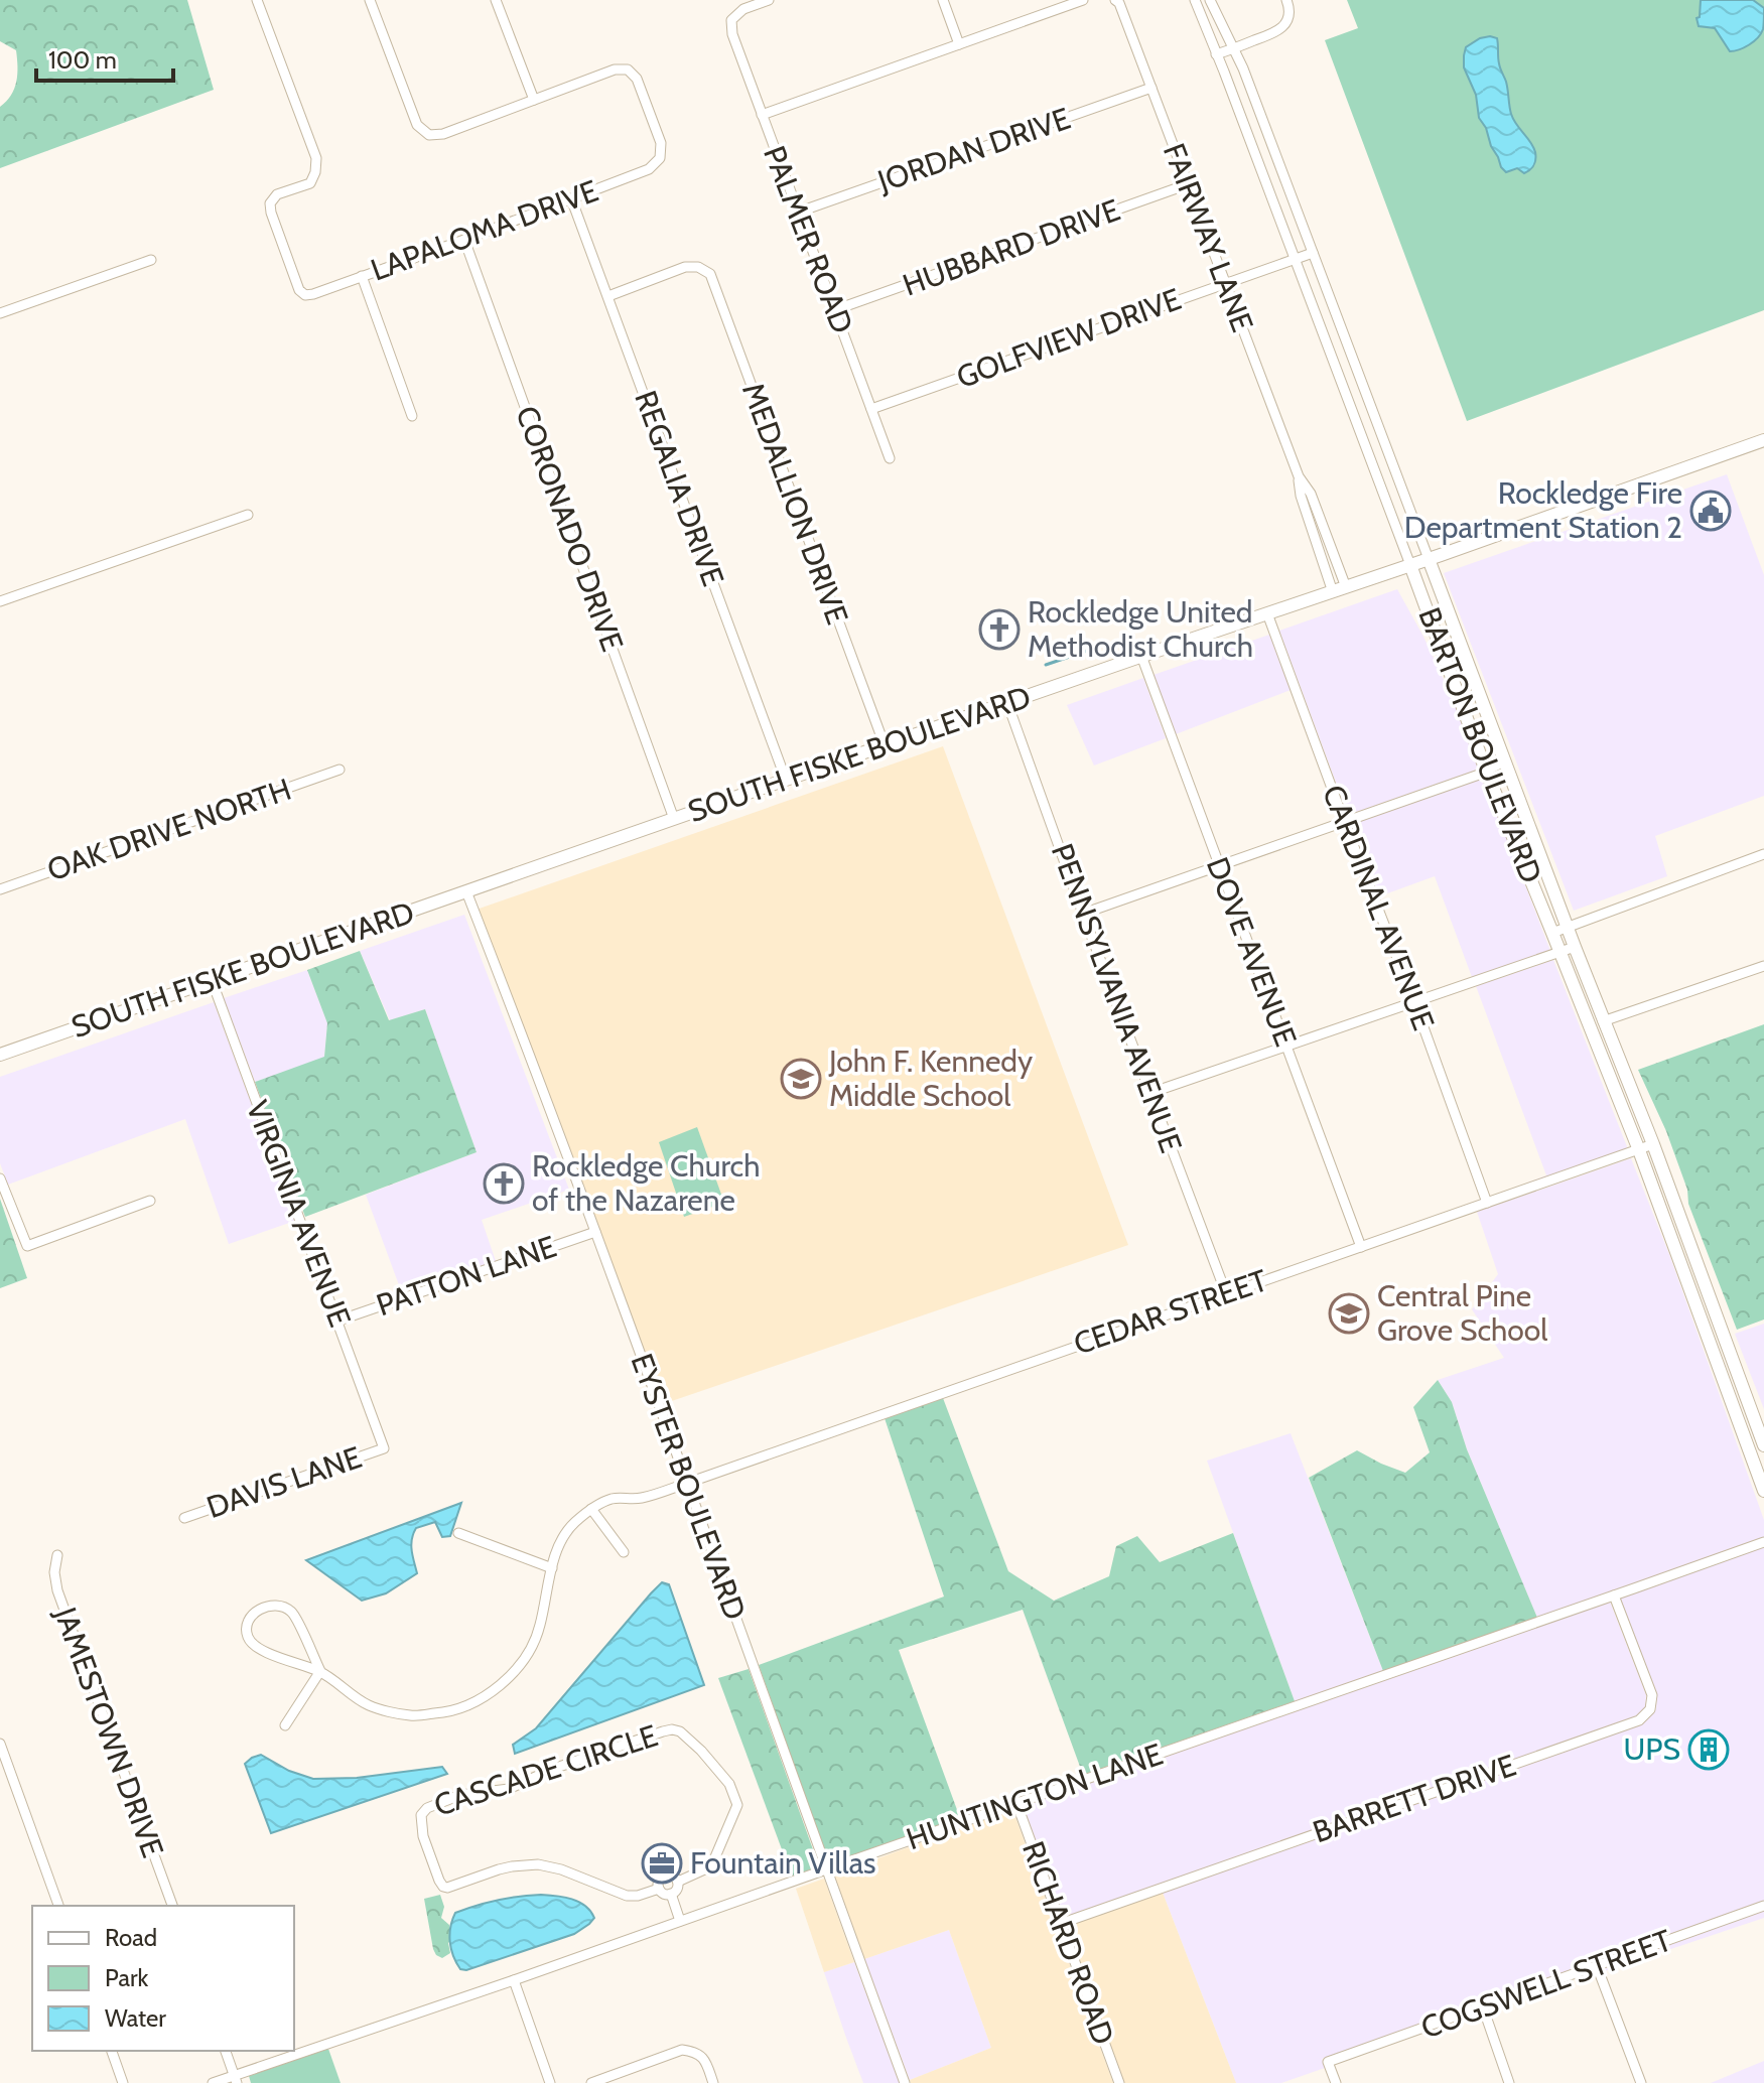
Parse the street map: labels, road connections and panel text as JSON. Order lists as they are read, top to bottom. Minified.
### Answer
{"streets":{"main road":["BARTON BOULEVARD","SOUTH FISKE BOULEVARD"],"street":["JORDAN DRIVE","LAPALOMA DRIVE","FAIRWAY LANE","PALMER ROAD","HUBBARD DRIVE","GOLFVIEW DRIVE","REGALIA DRIVE","MEDALLION DRIVE","CORONADO DRIVE","OAK DRIVE NORTH","CARDINAL AVENUE","DOVE AVENUE","PENNSYLVANIA AVENUE","VIRGINIA AVENUE","PATTON LANE","CEDAR STREET","DAVIS LANE","EYSTER BOULEVARD","JAMESTOWN DRIVE","CASCADE CIRCLE","HUNTINGTON LANE","BARRETT DRIVE","RICHARD ROAD","COGSWELL STREET"]},"crossings":[["JORDAN DRIVE","FAIRWAY LANE"],["JORDAN DRIVE","PALMER ROAD"],["LAPALOMA DRIVE","REGALIA DRIVE"],["LAPALOMA DRIVE","CORONADO DRIVE"],["FAIRWAY LANE","HUBBARD DRIVE"],["FAIRWAY LANE","GOLFVIEW DRIVE"],["FAIRWAY LANE","SOUTH FISKE BOULEVARD"],["PALMER ROAD","HUBBARD DRIVE"],["PALMER ROAD","GOLFVIEW DRIVE"],["GOLFVIEW DRIVE","BARTON BOULEVARD"],["REGALIA DRIVE","MEDALLION DRIVE"],["REGALIA DRIVE","SOUTH FISKE BOULEVARD"],["MEDALLION DRIVE","SOUTH FISKE BOULEVARD"],["CORONADO DRIVE","SOUTH FISKE BOULEVARD"],["BARTON BOULEVARD","SOUTH FISKE BOULEVARD"],["BARTON BOULEVARD","CEDAR STREET"],["SOUTH FISKE BOULEVARD","CARDINAL AVENUE"],["SOUTH FISKE BOULEVARD","DOVE AVENUE"],["SOUTH FISKE BOULEVARD","PENNSYLVANIA AVENUE"],["SOUTH FISKE BOULEVARD","VIRGINIA AVENUE"],["SOUTH FISKE BOULEVARD","EYSTER BOULEVARD"],["CARDINAL AVENUE","CEDAR STREET"],["DOVE AVENUE","CEDAR STREET"],["PENNSYLVANIA AVENUE","CEDAR STREET"],["VIRGINIA AVENUE","PATTON LANE"],["VIRGINIA AVENUE","DAVIS LANE"],["PATTON LANE","EYSTER BOULEVARD"],["CEDAR STREET","EYSTER BOULEVARD"],["EYSTER BOULEVARD","HUNTINGTON LANE"],["HUNTINGTON LANE","BARRETT DRIVE"],["HUNTINGTON LANE","RICHARD ROAD"],["BARRETT DRIVE","RICHARD ROAD"]],"places":{"public building":["Rockledge Fire Department Station 2"],"church":["Rockledge United Methodist Church","Rockledge Church of the Nazarene"],"school or university":["John F. Kennedy Middle School","Central Pine Grove School"],"building":["UPS"],"office":["Fountain Villas"]},"legend":["Road","Park","Water"],"scale_bar":"100 m"}
